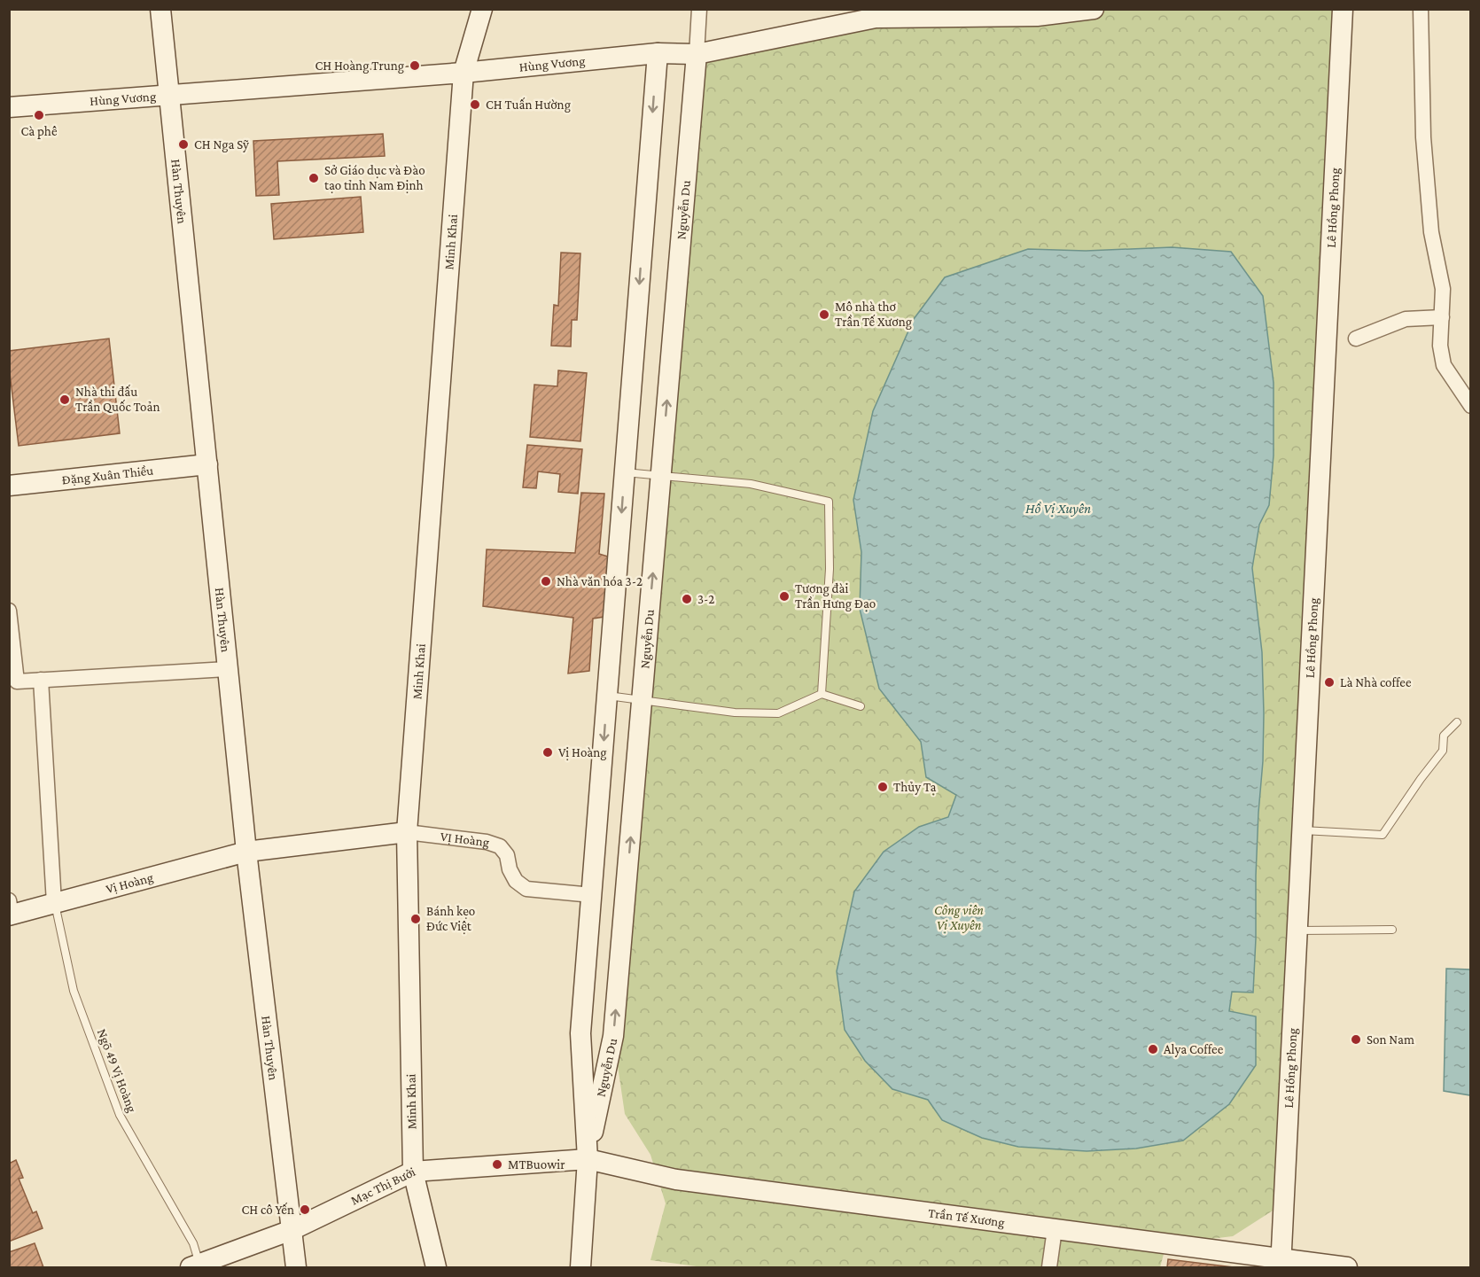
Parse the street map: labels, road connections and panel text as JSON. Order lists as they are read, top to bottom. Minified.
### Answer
{"streets":{"street":["Hùng Vương","Hàn Thuyên","Lê Hồng Phong","Nguyễn Du","Minh Khai","Đặng Xuân Thiều","VỊ Hoàng","Vị Hoàng","Mạc Thị Bưởi","Trần Tế Xương"],"lane":["Ngõ 49 Vị Hoàng"]},"crossings":[["Hùng Vương","Hàn Thuyên"],["Hùng Vương","Nguyễn Du"],["Hùng Vương","Minh Khai"],["Hàn Thuyên","Đặng Xuân Thiều"],["Hàn Thuyên","Vị Hoàng"],["Hàn Thuyên","Mạc Thị Bưởi"],["Lê Hồng Phong","Trần Tế Xương"],["Nguyễn Du","VỊ Hoàng"],["Nguyễn Du","Mạc Thị Bưởi"],["Nguyễn Du","Trần Tế Xương"],["Minh Khai","VỊ Hoàng"],["Minh Khai","Vị Hoàng"],["Minh Khai","Mạc Thị Bưởi"],["VỊ Hoàng","Vị Hoàng"],["Vị Hoàng","Ngõ 49 Vị Hoàng"],["Ngõ 49 Vị Hoàng","Mạc Thị Bưởi"],["Mạc Thị Bưởi","Trần Tế Xương"]],"water":["Hồ Vị Xuyên"],"parks":["Công viên Vị Xuyên"],"places":["CH Hoàng Trung","CH Tuấn Hường","Cà phê","CH Nga Sỹ","Sở Giáo dục và Đào tạo tỉnh Nam Định","Mộ nhà thơ Trần Tế Xương","Nhà thi đấu Trần Quốc Toản","Nhà văn hóa 3-2","Tượng đài Trần Hưng Đạo","3-2","Là Nhà coffee","Vị Hoàng","Thủy Tạ","Bánh kẹo Đức Việt","Son Nam","Alya Coffee","MTBuowir","CH cô Yến"]}
